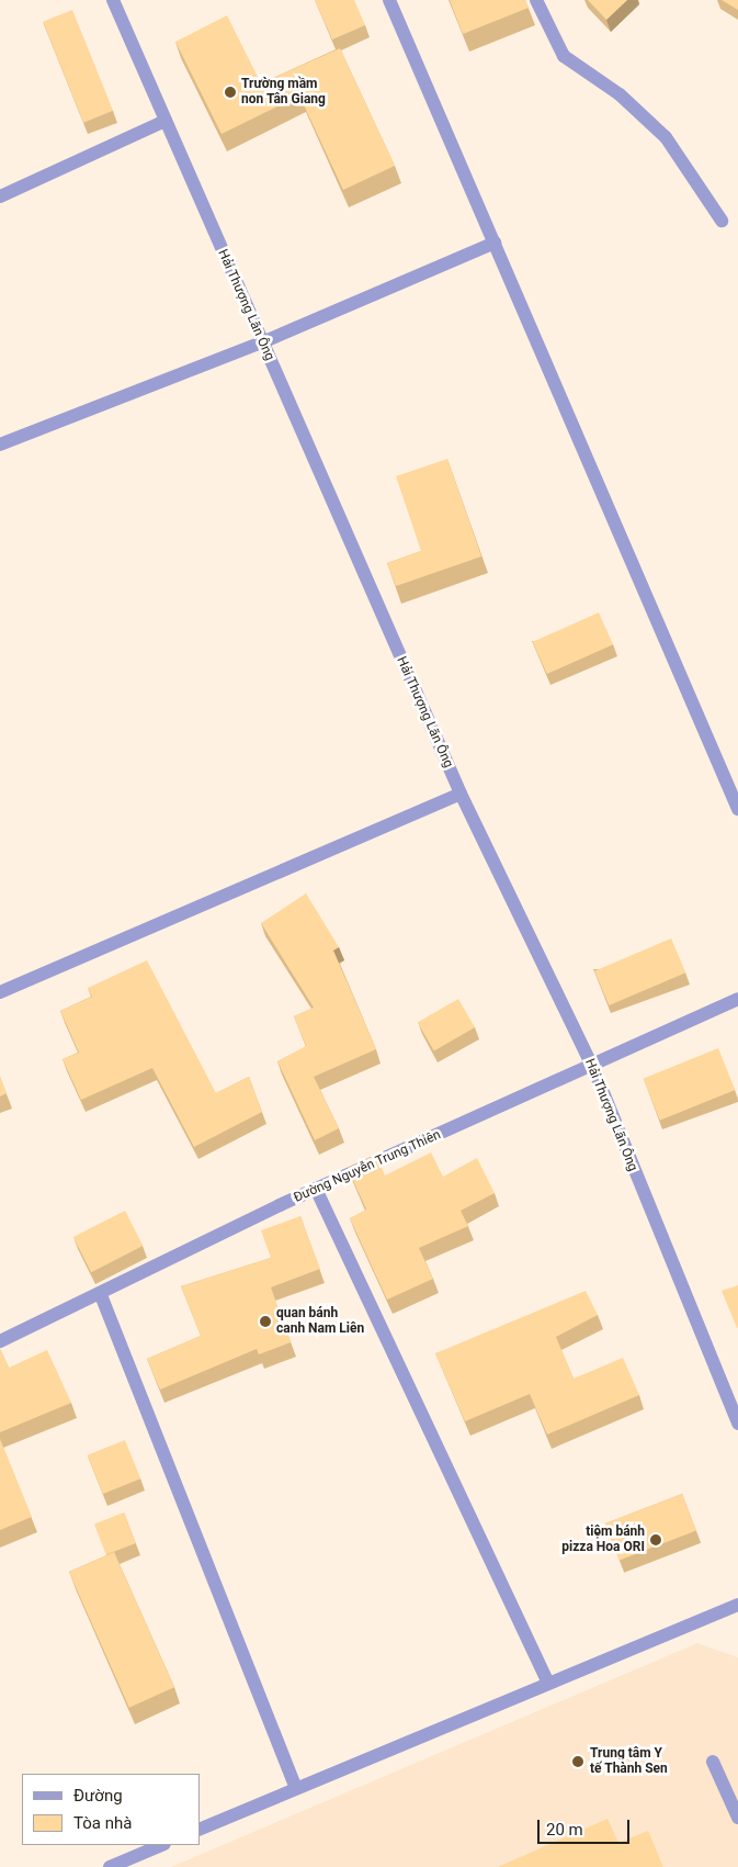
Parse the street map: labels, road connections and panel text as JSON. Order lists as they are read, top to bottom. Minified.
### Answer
{"streets":{"street":["Hải Thượng Lãn Ông","Đường Nguyễn Trung Thiên"]},"crossings":[["Hải Thượng Lãn Ông","Đường Nguyễn Trung Thiên"]],"places":["Trường mầm non Tân Giang","quan bánh canh Nam Liên","tiệm bánh pizza Hoa ORI","Trung tâm Y tế Thành Sen"],"legend":["Đường","Tòa nhà"],"scale_bar":"20 m"}
